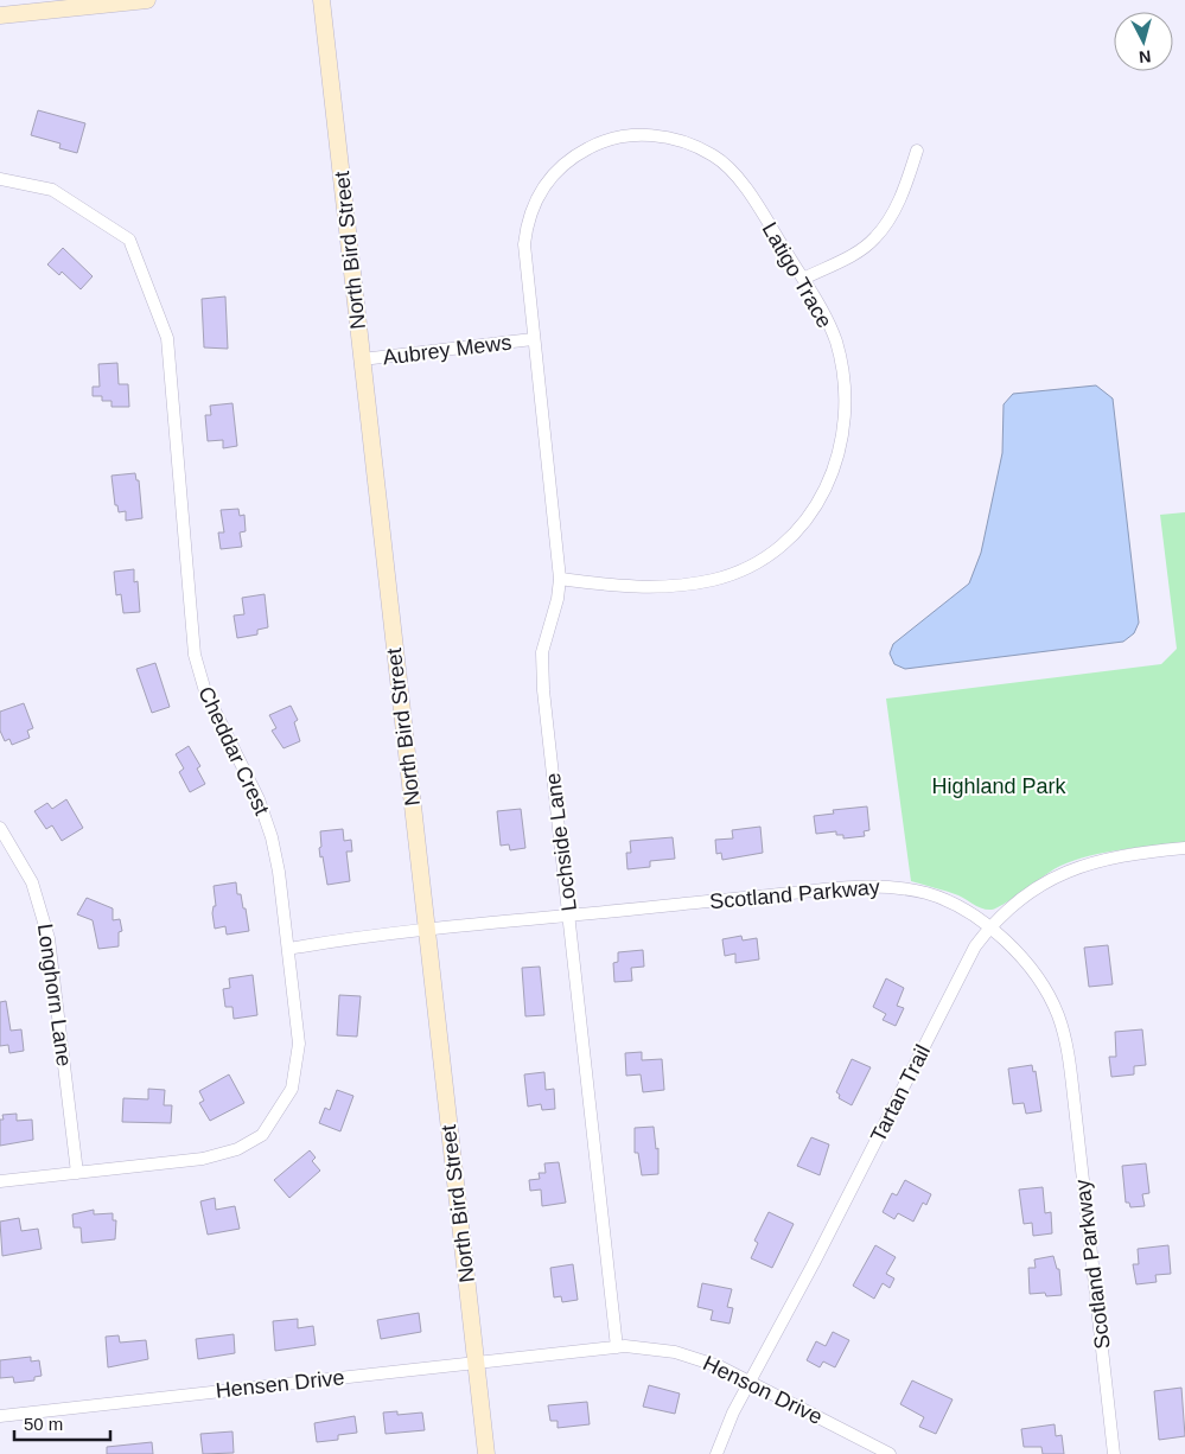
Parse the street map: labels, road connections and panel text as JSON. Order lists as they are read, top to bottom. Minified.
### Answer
{"streets":{"street":["North Bird Street","Latigo Trace","Aubrey Mews","Cheddar Crest","Lochside Lane","Scotland Parkway","Longhorn Lane","Tartan Trail","Hensen Drive","Henson Drive"]},"crossings":[["North Bird Street","Aubrey Mews"],["North Bird Street","Scotland Parkway"],["North Bird Street","Hensen Drive"],["Latigo Trace","Aubrey Mews"],["Latigo Trace","Lochside Lane"],["Aubrey Mews","Lochside Lane"],["Cheddar Crest","Scotland Parkway"],["Cheddar Crest","Longhorn Lane"],["Lochside Lane","Scotland Parkway"],["Lochside Lane","Henson Drive"],["Scotland Parkway","Tartan Trail"],["Tartan Trail","Henson Drive"],["Hensen Drive","Henson Drive"]],"parks":["Highland Park"],"scale_bar":"50 m","north":"bottom"}
